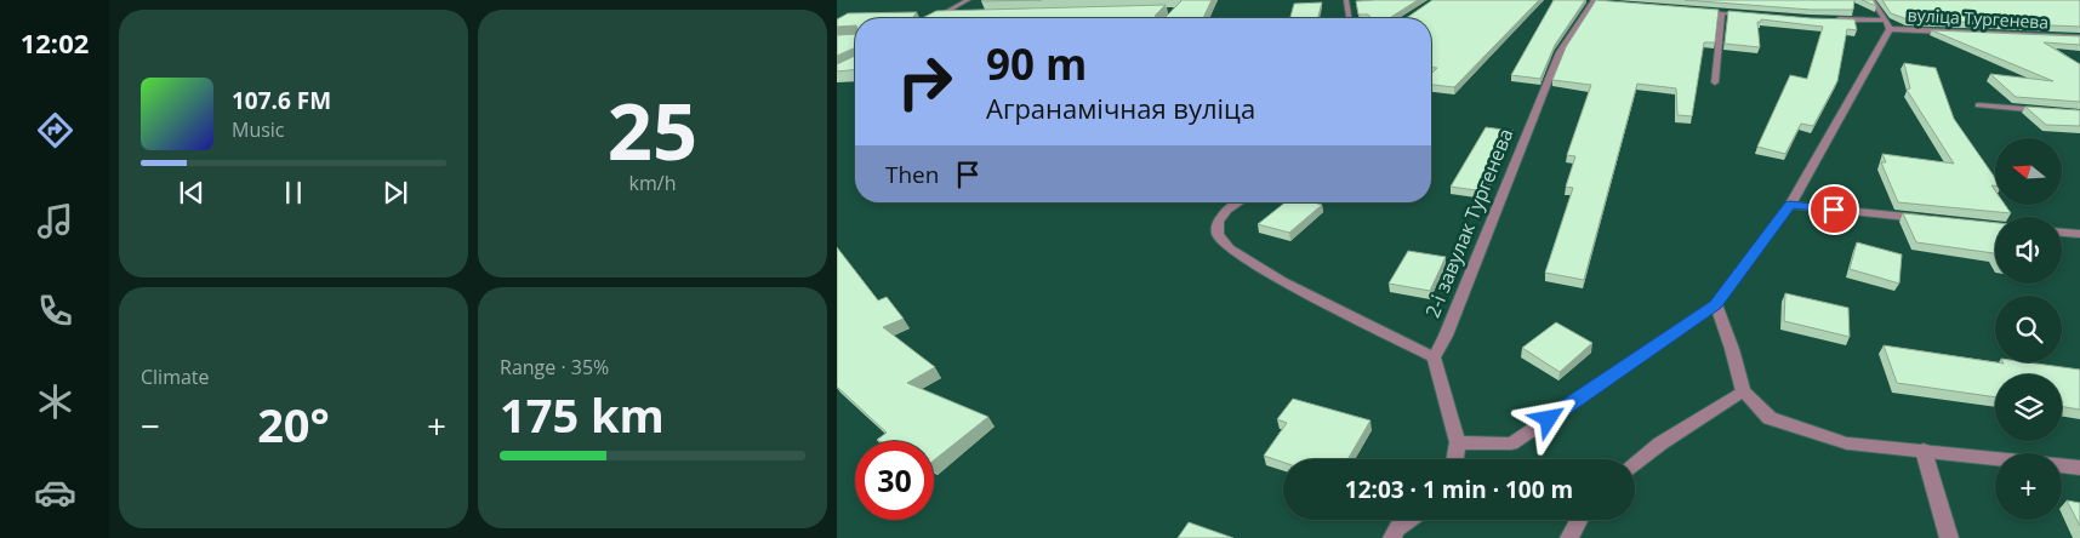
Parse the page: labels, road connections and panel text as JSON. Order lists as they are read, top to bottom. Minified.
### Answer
{"streets":{"street":["вуліца Тургенева","2-і завулак Тургенева"]},"north":"left","page":{"tabs":"12:02","tile":[["25","km/h"],"Climate",["Range · 35%","175 km"]],"turn":["90 m","Агранамічная вуліца"],"song":["107.6 FM","Music"],"map_buttons":"+","then":"Then","heat":["−","20°","+"],"limit":"30","trip":"12:03 · 1 min · 100 m"}}
